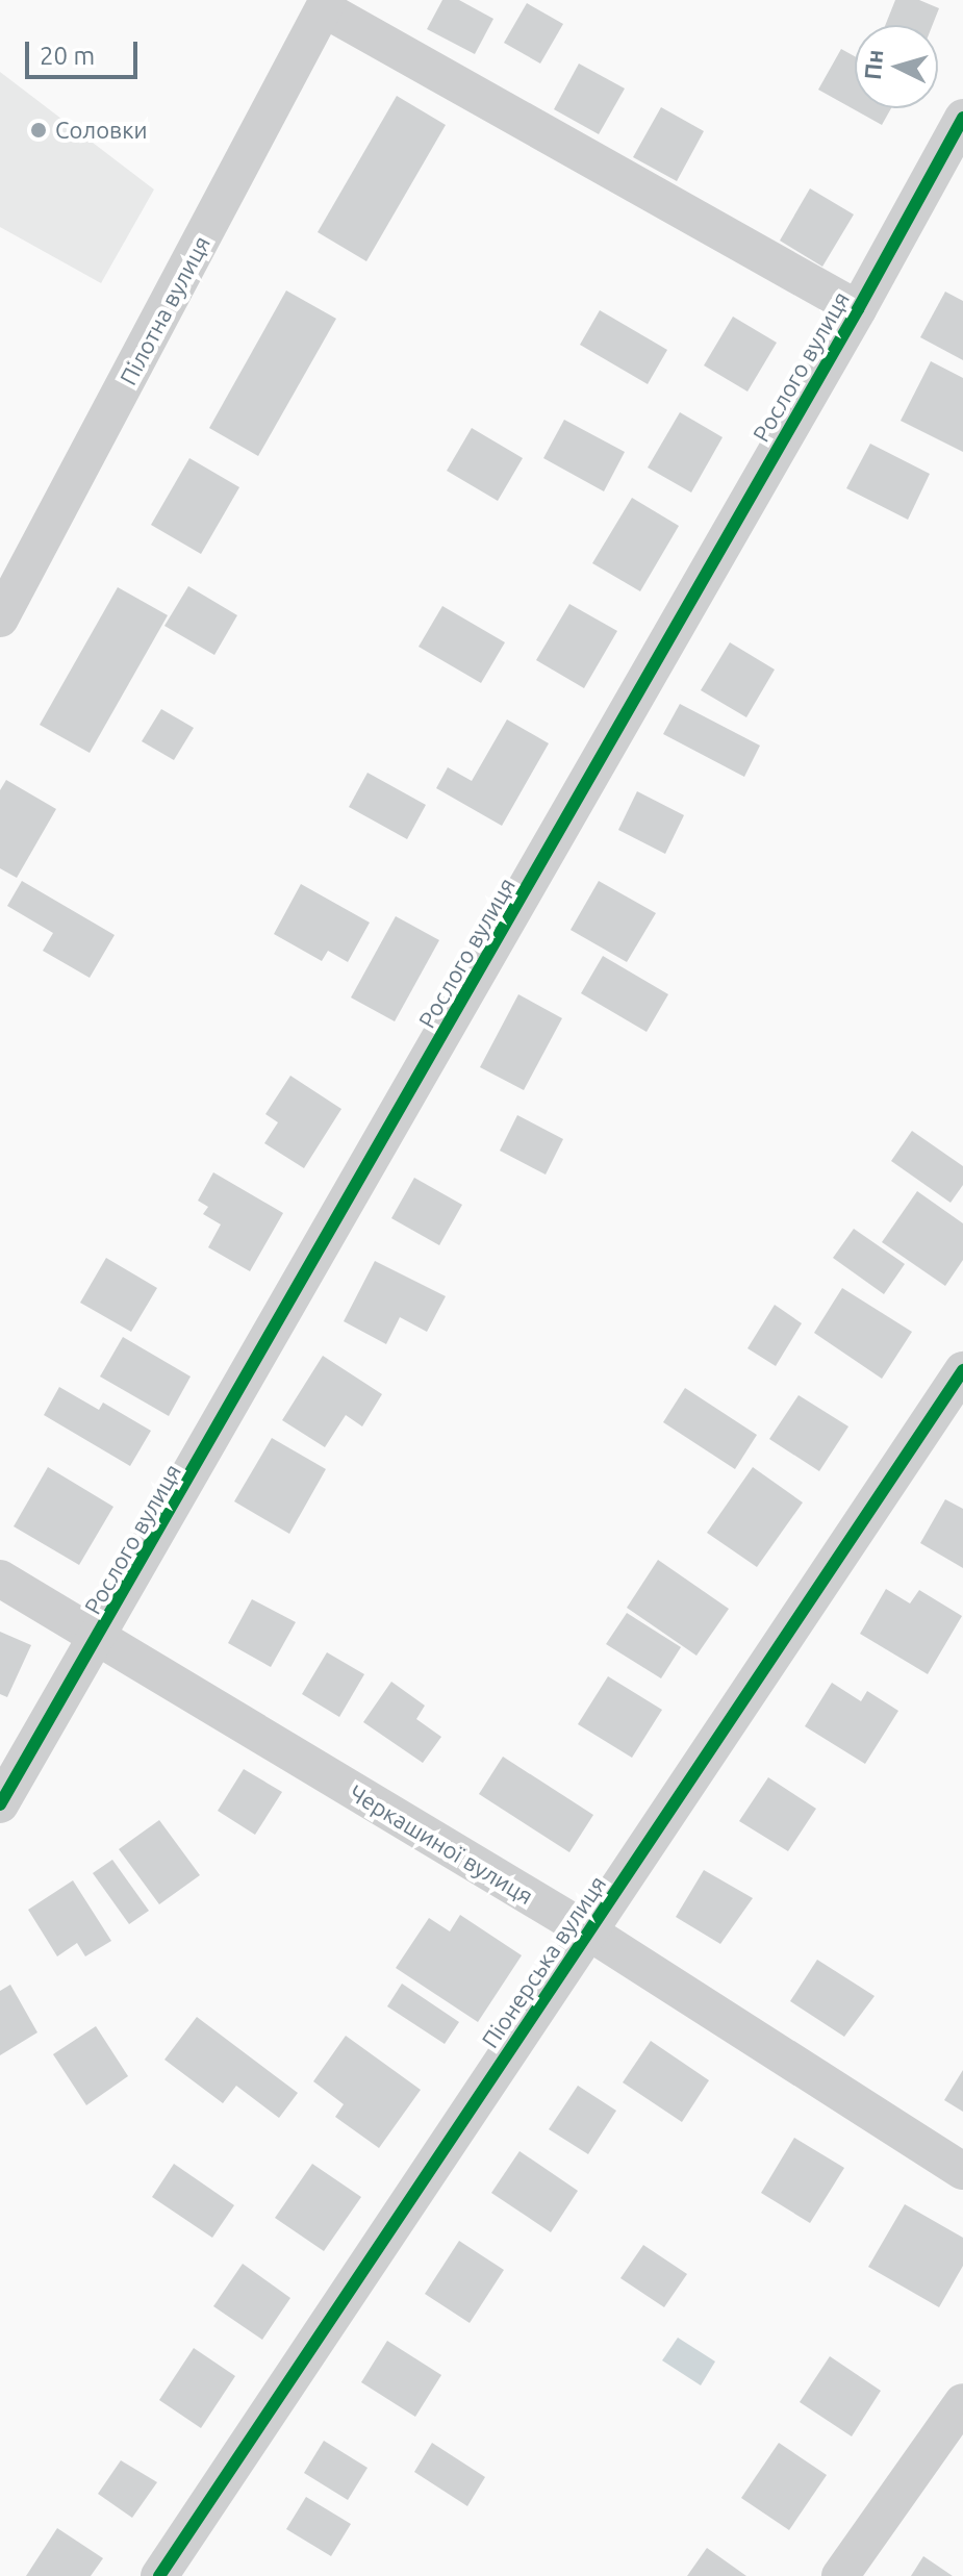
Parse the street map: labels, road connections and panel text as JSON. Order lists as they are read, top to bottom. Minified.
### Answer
{"streets":{"street":["Пілотна вулиця","Рослого вулиця","Черкашиної вулиця","Піонерська вулиця"]},"crossings":[["Рослого вулиця","Черкашиної вулиця"],["Черкашиної вулиця","Піонерська вулиця"]],"places":["Соловки"],"scale_bar":"20 m","north":"left"}
